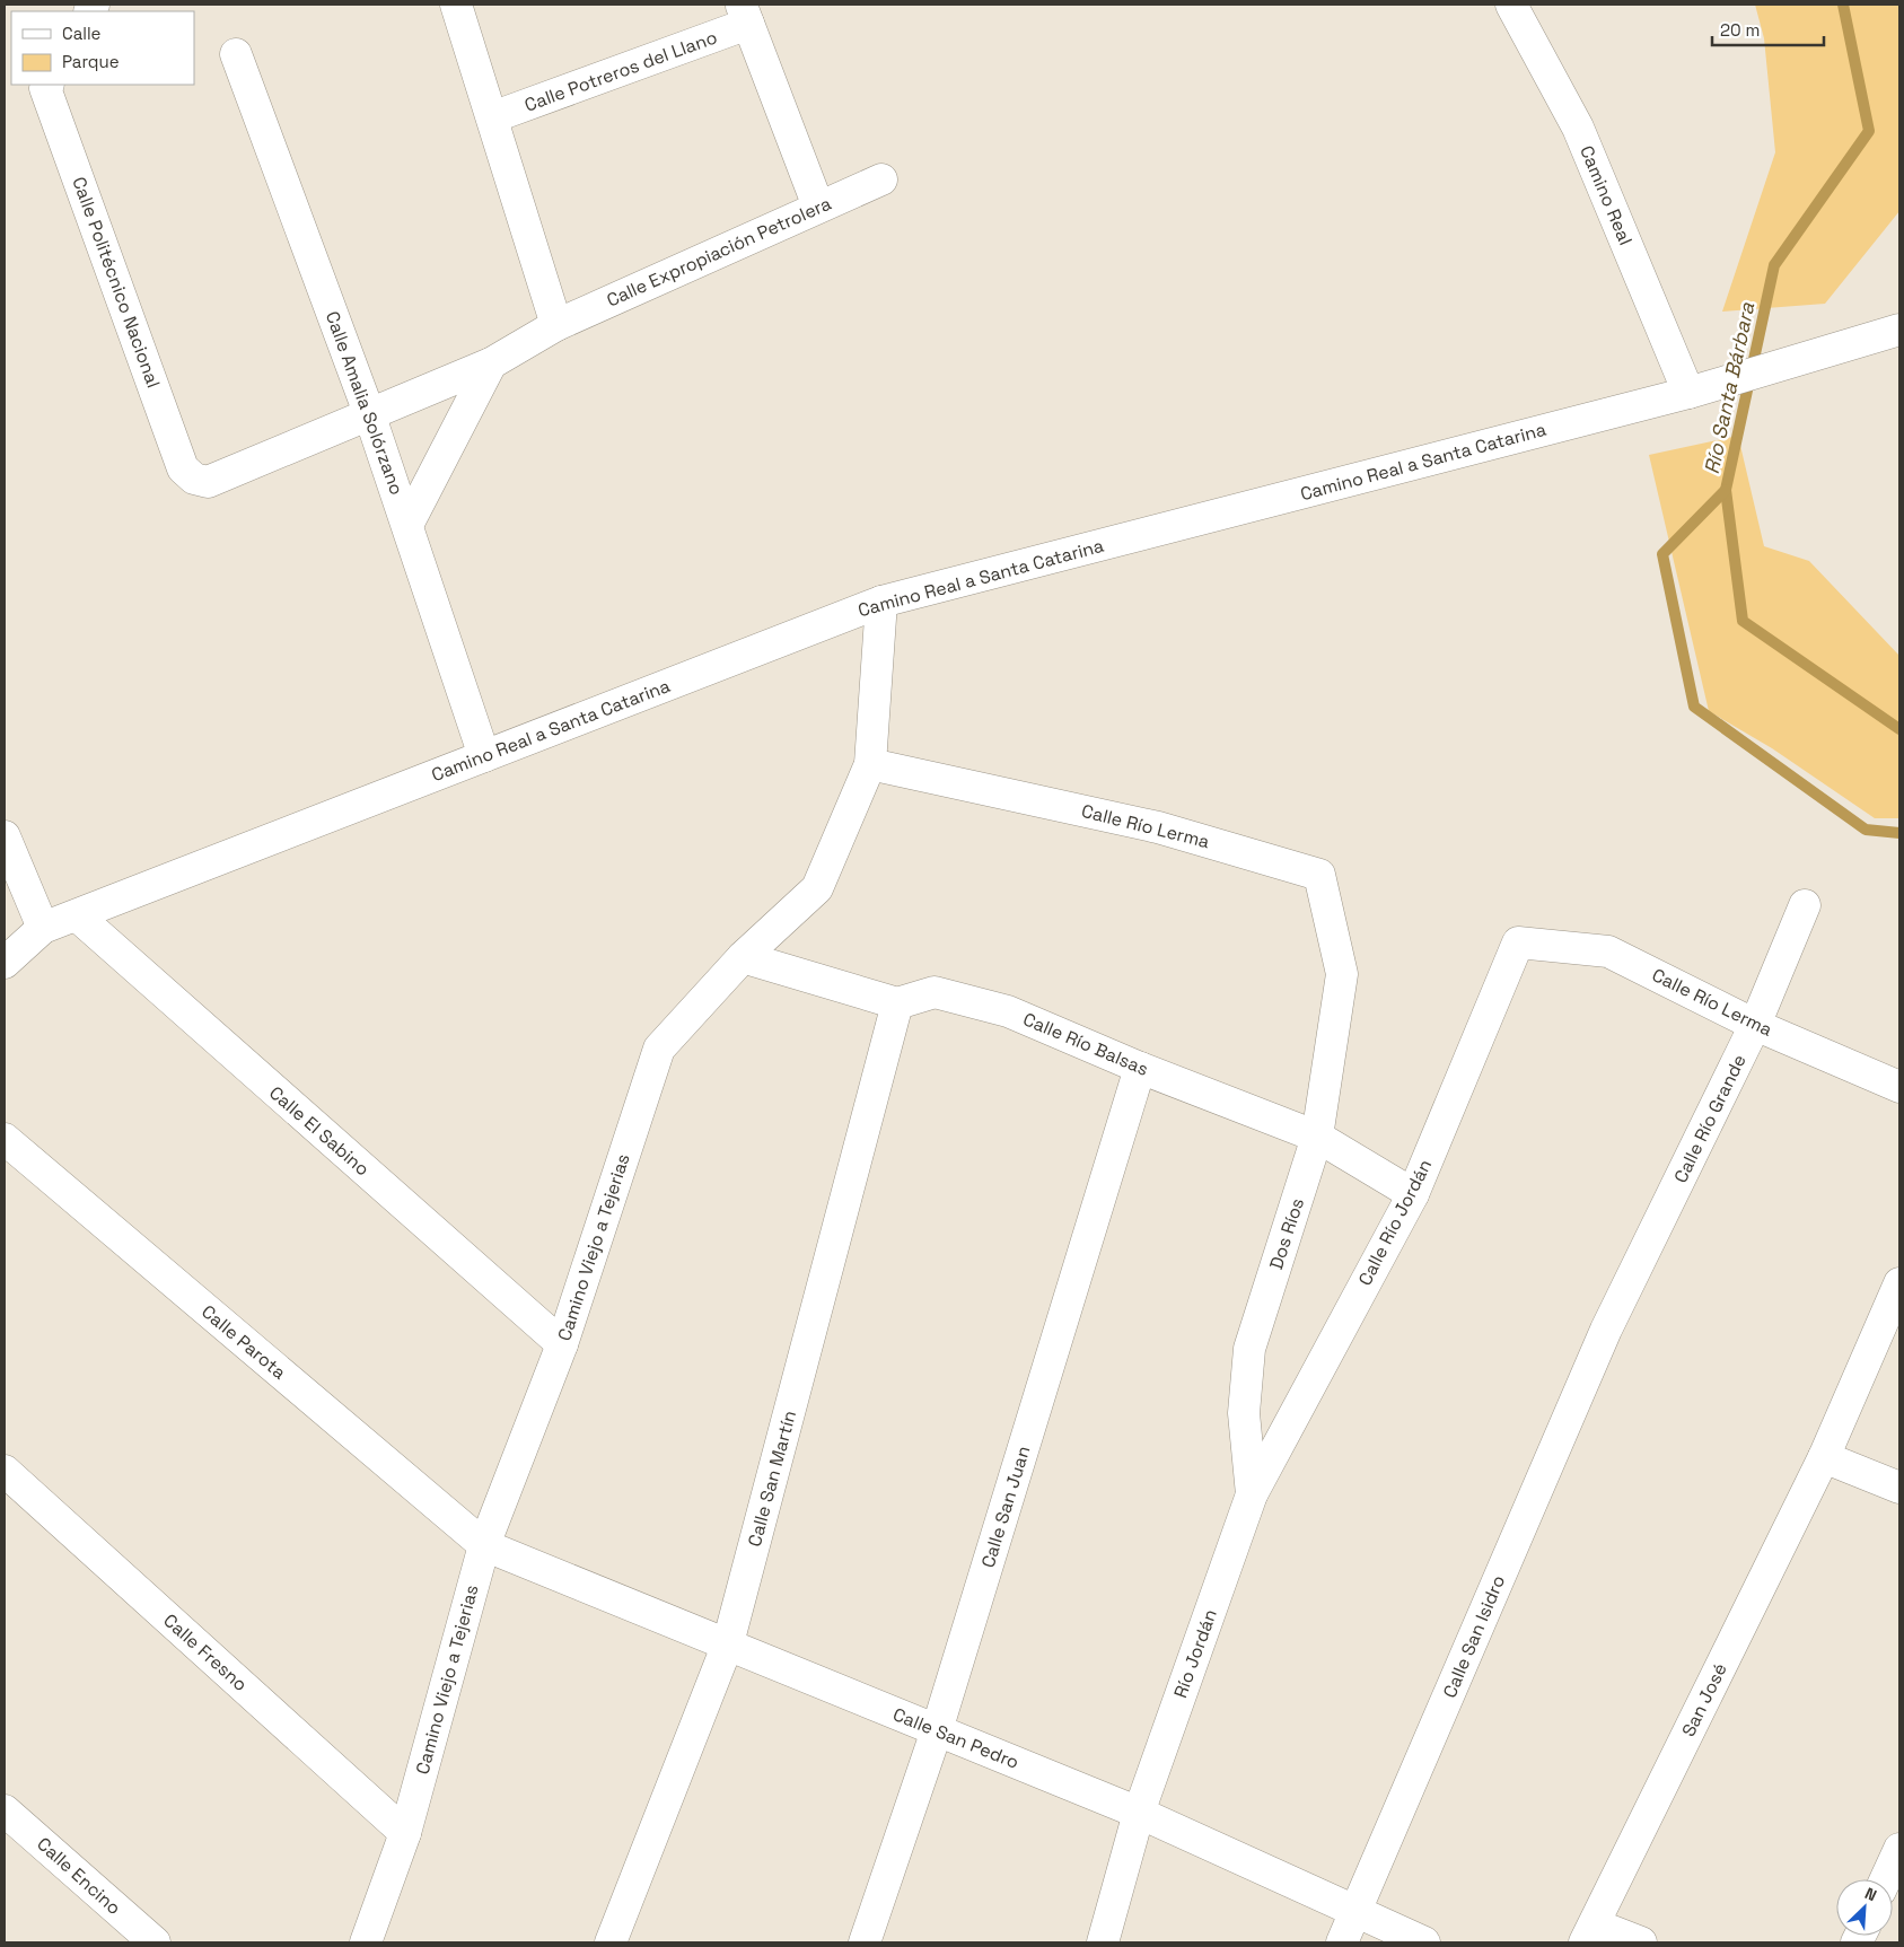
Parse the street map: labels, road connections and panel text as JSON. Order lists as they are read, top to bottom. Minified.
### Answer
{"streets":{"street":["Calle Potreros del Llano","Camino Real","Calle Expropiación Petrolera","Calle Politécnico Nacional","Calle Amalia Solórzano","Camino Real a Santa Catarina","Calle Río Lerma","Calle Río Balsas","Calle Río Grande","Calle El Sabino","Calle Río Jordán","Dos Ríos","Camino Viejo a Tejerias","Calle Parota","Calle San Martín","Calle San Juan","Calle San Isidro","Calle Fresno","Río Jordán","San José","Calle San Pedro","Calle Encino"]},"crossings":[["Camino Real","Camino Real a Santa Catarina"],["Calle Expropiación Petrolera","Calle Politécnico Nacional"],["Calle Expropiación Petrolera","Calle Amalia Solórzano"],["Calle Amalia Solórzano","Camino Real a Santa Catarina"],["Camino Real a Santa Catarina","Calle El Sabino"],["Camino Real a Santa Catarina","Camino Viejo a Tejerias"],["Calle Río Lerma","Calle Río Grande"],["Calle Río Lerma","Calle Río Jordán"],["Calle Río Lerma","Dos Ríos"],["Calle Río Lerma","Camino Viejo a Tejerias"],["Calle Río Balsas","Calle Río Jordán"],["Calle Río Balsas","Dos Ríos"],["Calle Río Balsas","Calle San Martín"],["Calle Río Balsas","Calle San Juan"],["Calle Río Grande","Calle San Isidro"],["Calle El Sabino","Camino Viejo a Tejerias"],["Calle Río Jordán","Dos Ríos"],["Calle Río Jordán","Río Jordán"],["Dos Ríos","Río Jordán"],["Camino Viejo a Tejerias","Calle Parota"],["Camino Viejo a Tejerias","Calle Fresno"],["Camino Viejo a Tejerias","Calle San Pedro"],["Calle Parota","Calle San Pedro"],["Calle San Martín","Calle San Pedro"],["Calle San Juan","Calle San Pedro"],["Calle San Isidro","Calle San Pedro"],["Río Jordán","Calle San Pedro"]],"water":["Río Santa Bárbara"],"legend":["Calle","Parque"],"scale_bar":"20 m","north":"top right"}
